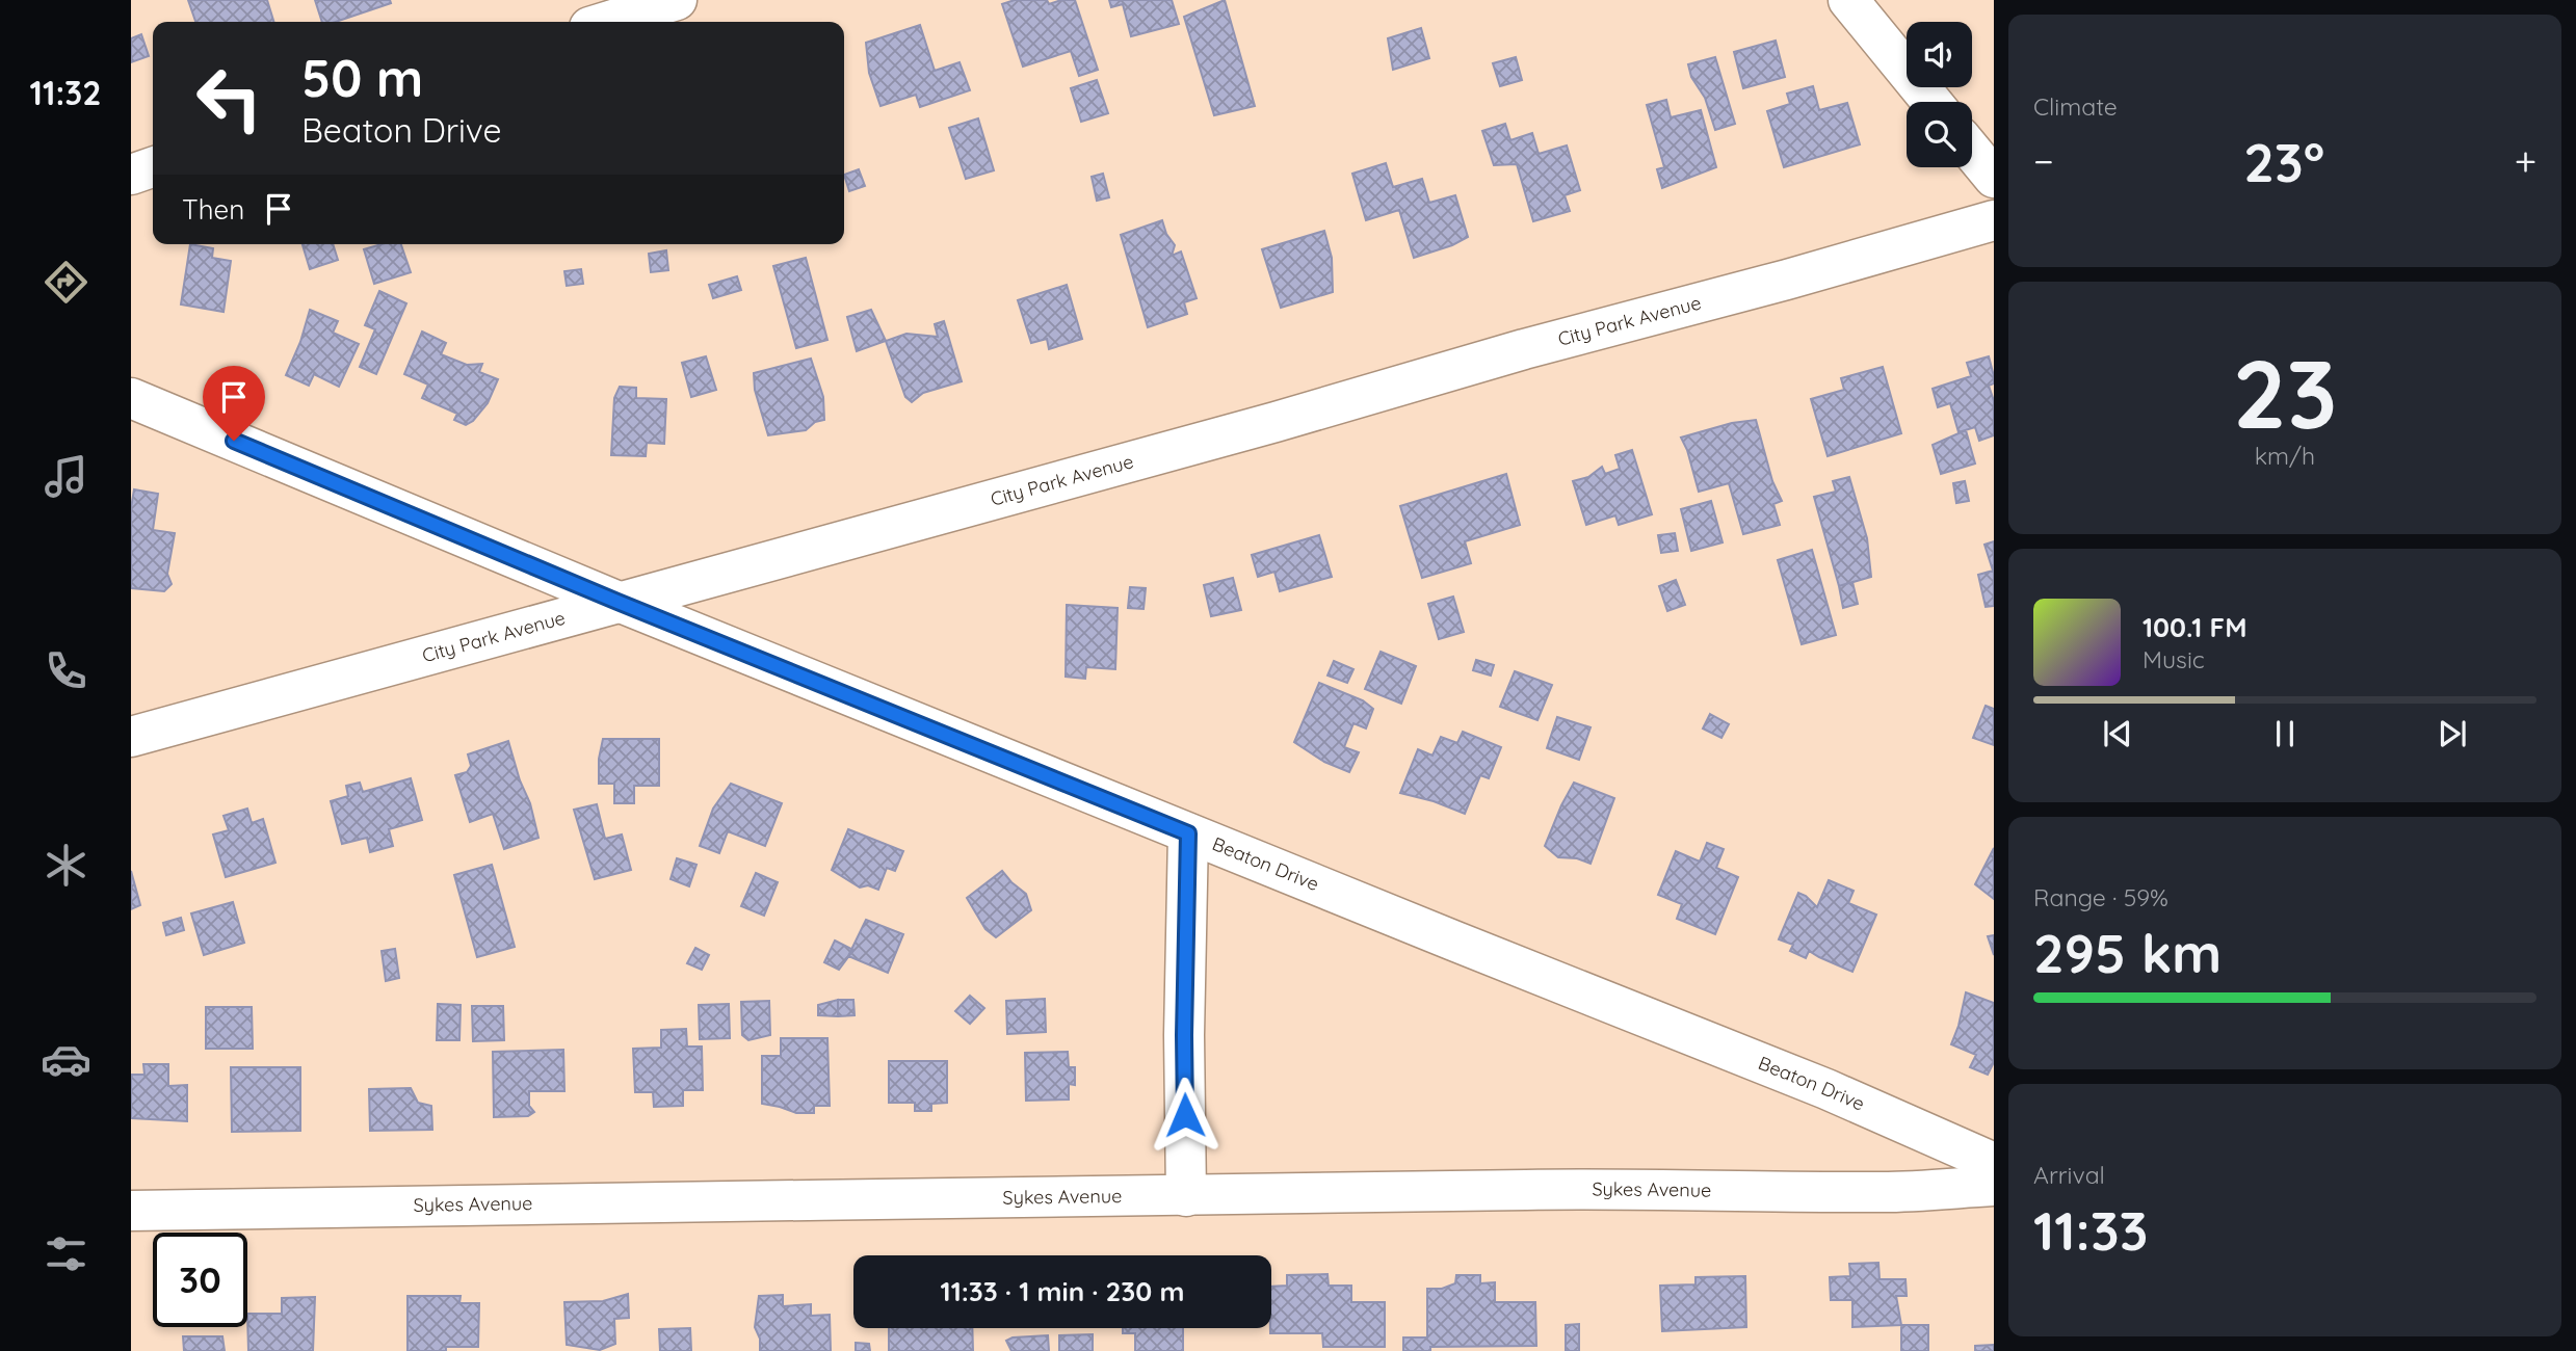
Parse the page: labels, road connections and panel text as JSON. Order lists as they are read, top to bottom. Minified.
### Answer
{"streets":{"street":["City Park Avenue","Beaton Drive","Sykes Avenue"]},"crossings":[["City Park Avenue","Beaton Drive"]],"page":{"tabs":"11:32","tile":["Climate",["23","km/h"],["Range · 59%","295 km"],["Arrival","11:33"]],"turn":["50 m","Beaton Drive"],"heat":["−","23°","+"],"then":"Then","song":["100.1 FM","Music"],"limit":"30","trip":"11:33 · 1 min · 230 m"}}
